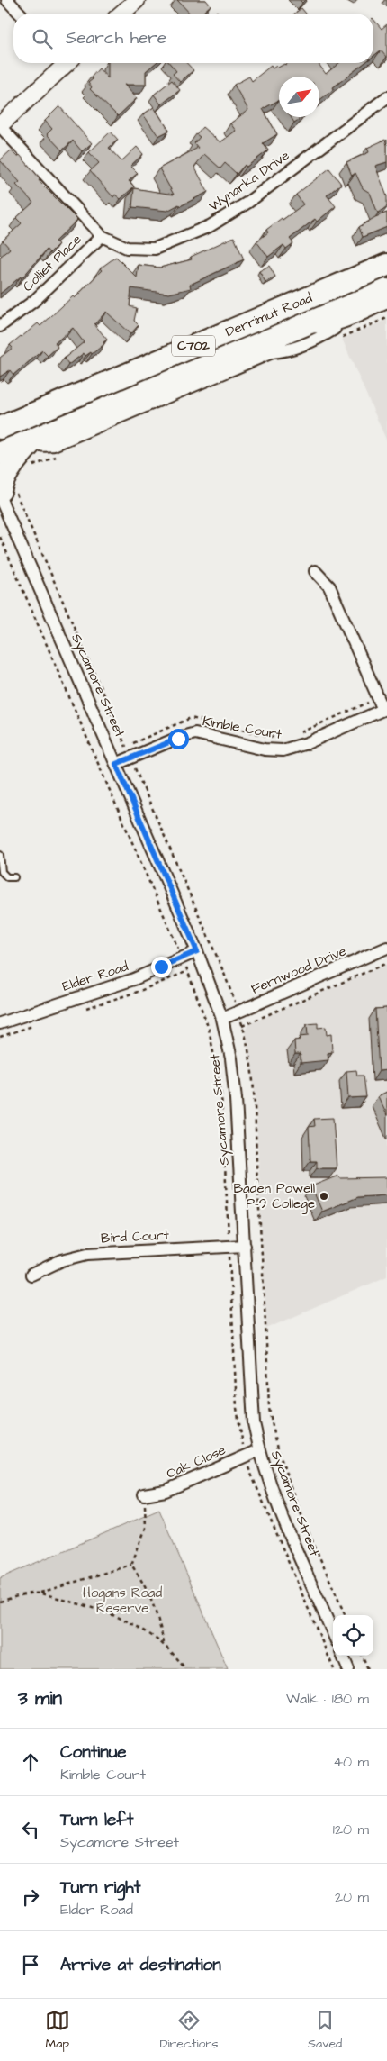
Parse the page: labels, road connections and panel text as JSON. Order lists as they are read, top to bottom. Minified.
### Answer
{"streets":{"highway":["Derrimut Road","C702"],"street":["Wynarka Drive","Colliet Place","Sycamore Street","Kimble Court","Fernwood Drive","Elder Road","Bird Court","Oak Close"]},"crossings":[["Wynarka Drive","Colliet Place"],["Sycamore Street","Kimble Court"],["Sycamore Street","Fernwood Drive"],["Sycamore Street","Elder Road"],["Sycamore Street","Bird Court"],["Sycamore Street","Oak Close"]],"parks":["Hogans Road Reserve"],"places":["Baden Powell P-9 College"],"north":"top right","page":{"search":"Search here","heading":["3 min","Walk · 180 m"],"list":[["Continue","Kimble Court","40 m"],["Turn left","Sycamore Street","120 m"],["Turn right","Elder Road","20 m"],"Arrive at destination"],"nav":["Map","Directions","Saved"]}}
